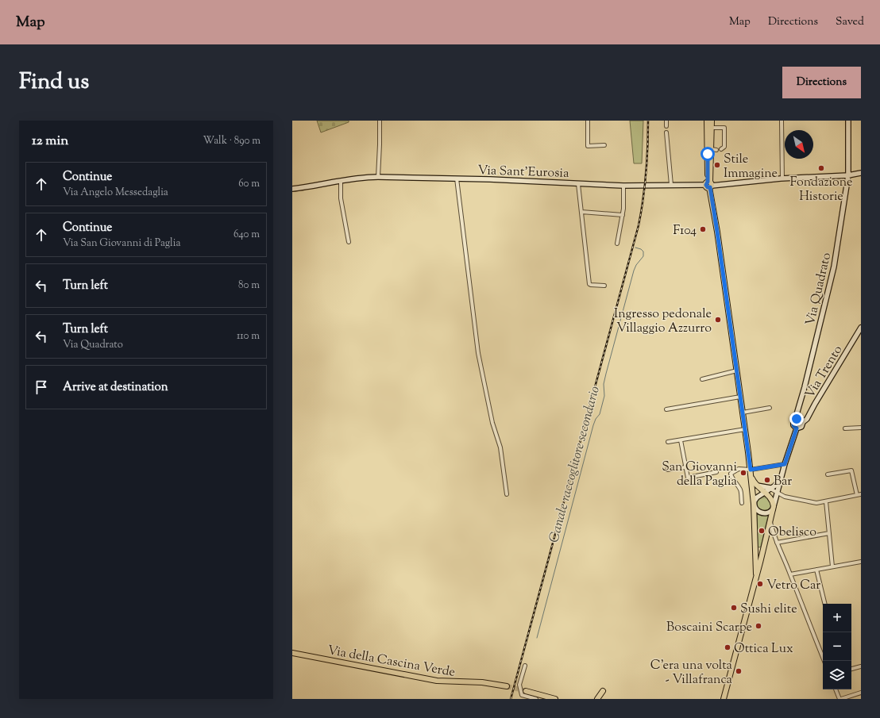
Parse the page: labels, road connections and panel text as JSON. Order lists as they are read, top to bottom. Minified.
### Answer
{"streets":{"main road":["Via della Cascina Verde"],"street":["Via Sant'Eurosia","Via Quadrato","Via Trento"]},"crossings":[["Via Sant'Eurosia","Via Quadrato"],["Via Quadrato","Via Trento"]],"water":["Canale raccoglitore secondario"],"places":["Stile Immagine","Fondazione Historie","F104","Ingresso pedonale Villaggio Azzurro","San Giovanni della Paglia","Bar","Obelisco","Vetro Car","Sushi elite","Boscaini Scarpe","Ottica Lux","C'era una volta - Villafranca"],"north":"bottom right","page":{"header":"Map","nav":["Map","Directions","Saved"],"title":"Find us","buttons":"Directions","heading":["12 min","Walk · 890 m"],"list":[["Continue","Via Angelo Messedaglia","60 m"],["Continue","Via San Giovanni di Paglia","640 m"],["Turn left","80 m"],["Turn left","Via Quadrato","110 m"],"Arrive at destination"],"map_buttons":["+","−"]}}
